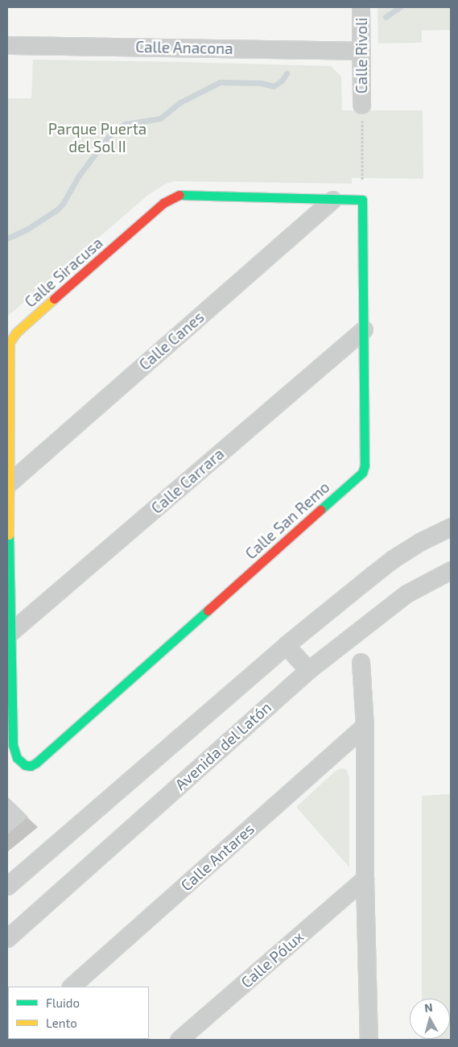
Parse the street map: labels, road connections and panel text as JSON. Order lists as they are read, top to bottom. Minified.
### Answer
{"streets":{"street":["Calle Anacona","Calle Rivoli","Calle Siracusa","Calle Canes","Calle Carrara","Calle San Remo","Avenida del Latón","Calle Antares","Calle Pólux"]},"crossings":[["Calle Anacona","Calle Rivoli"],["Calle Siracusa","Calle Canes"],["Calle Siracusa","Calle Carrara"],["Calle Siracusa","Calle San Remo"],["Calle Carrara","Calle San Remo"]],"parks":["Parque Puerta del Sol II"],"legend":["Fluido","Lento"],"north":"top"}
